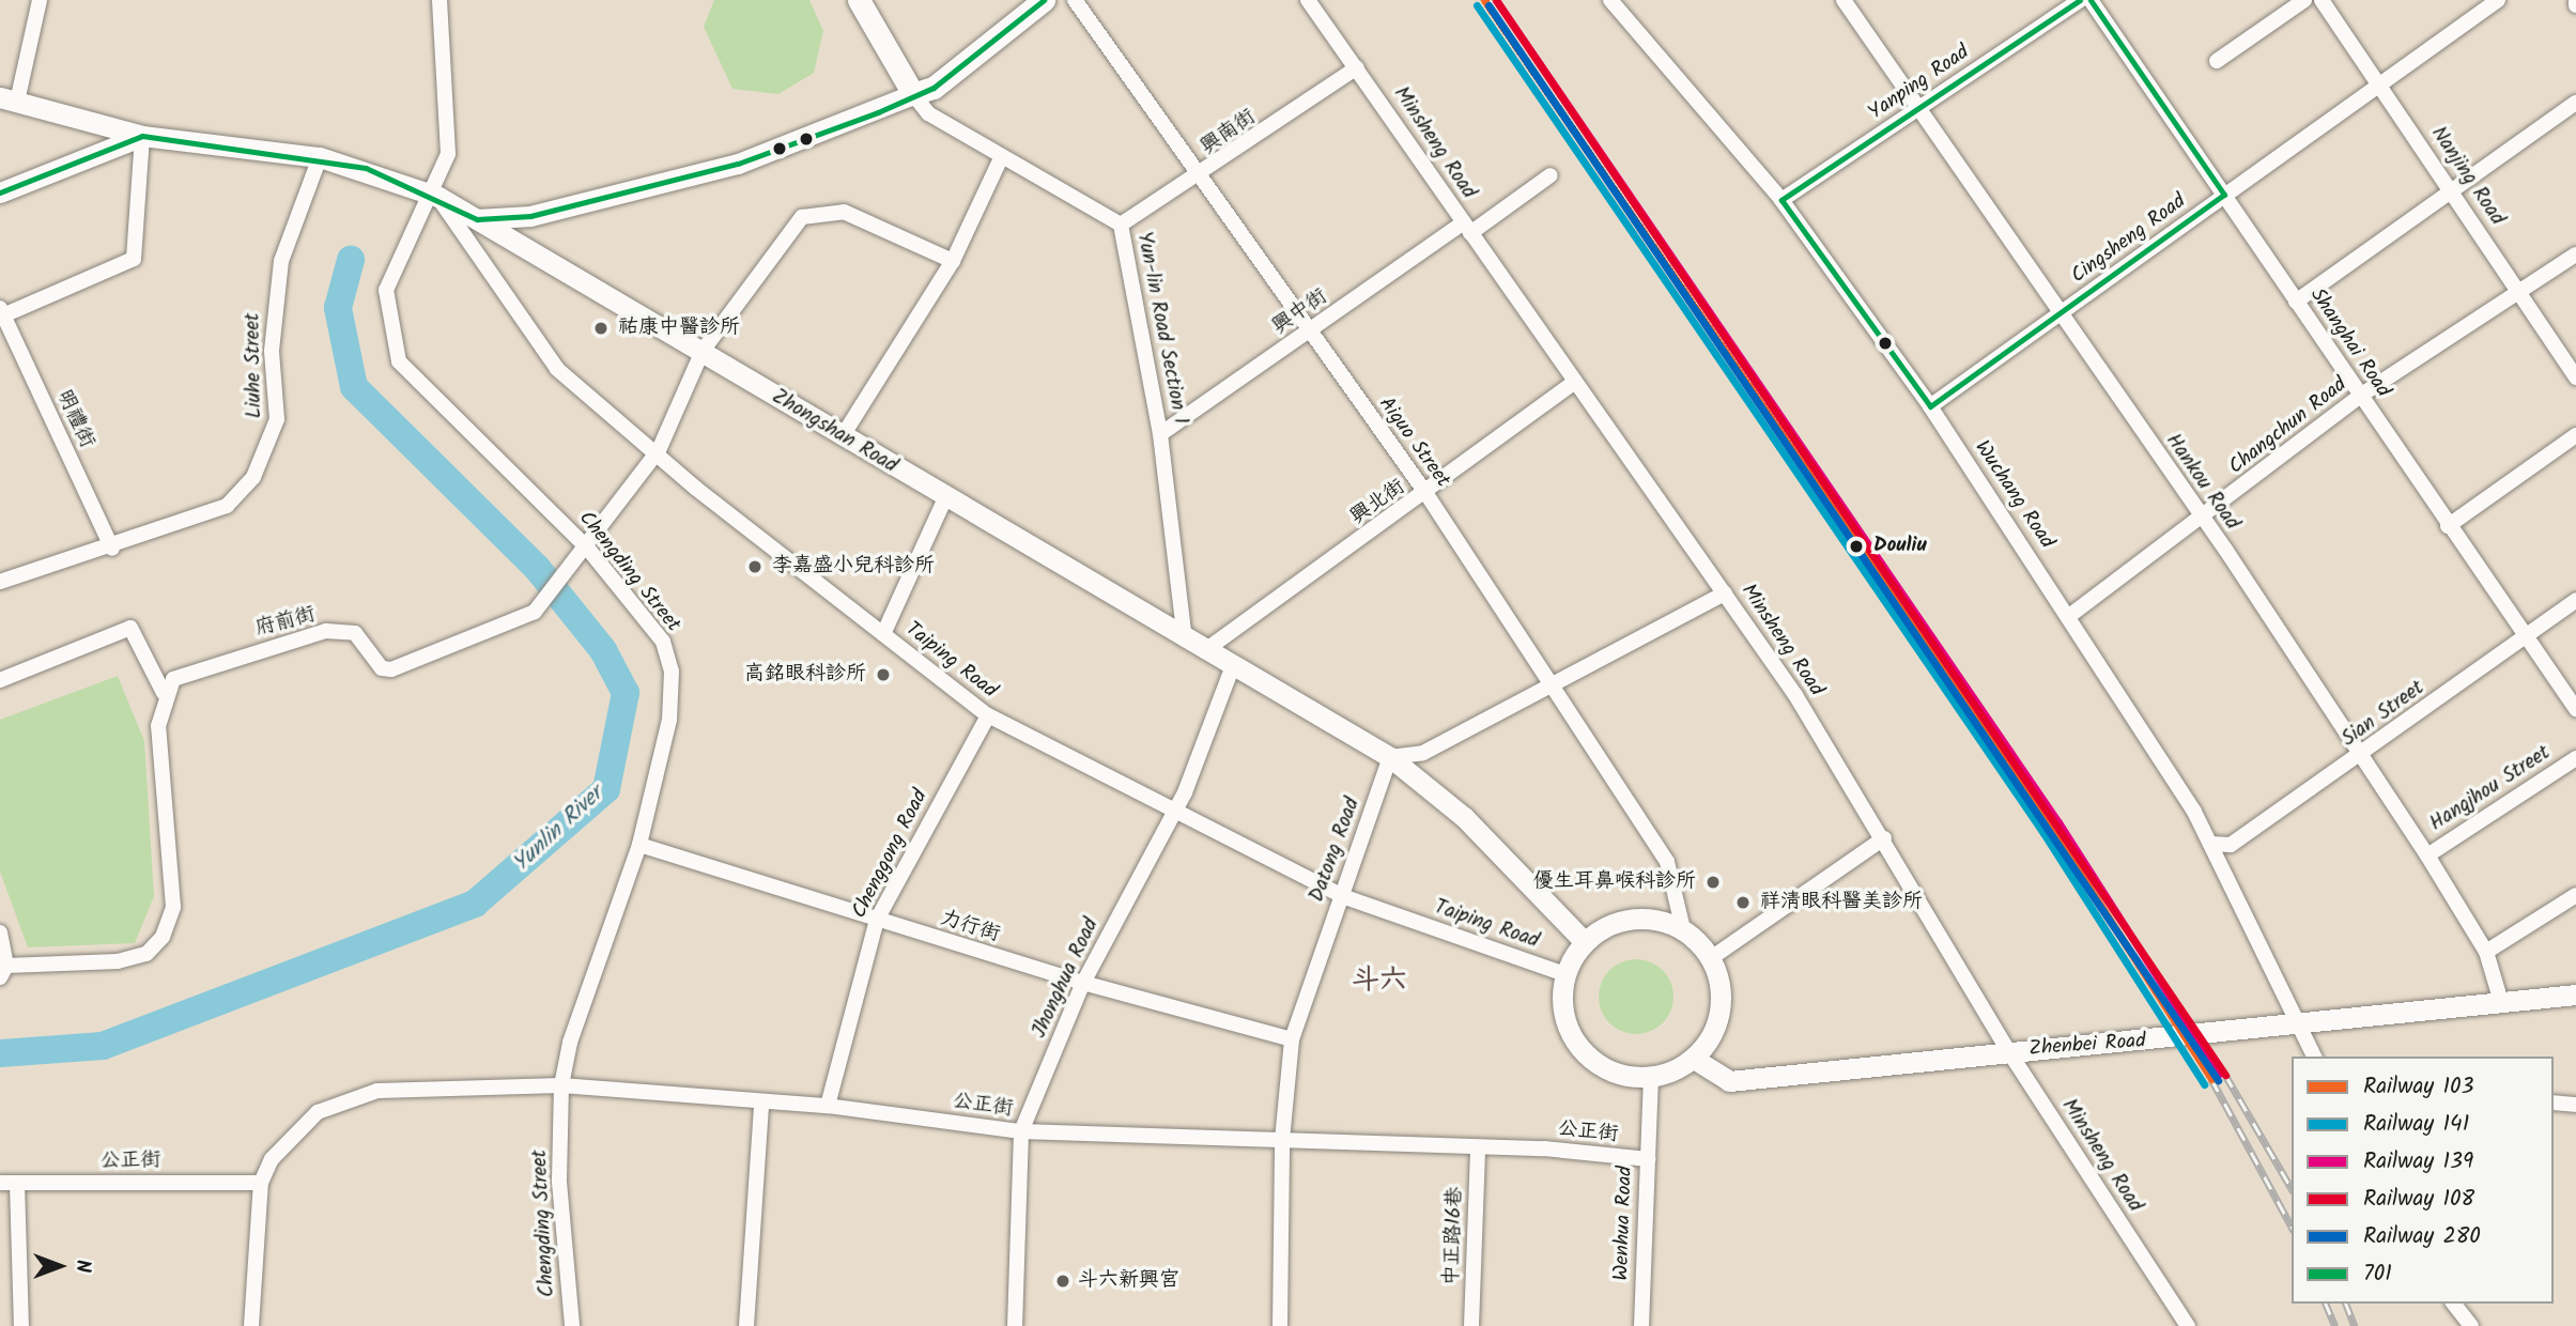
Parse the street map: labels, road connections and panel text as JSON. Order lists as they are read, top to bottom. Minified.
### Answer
{"streets":{"street":["Yanping Road","興南街","Minsheng Road","Nanjing Road","Cingsheng Road","興中街","Yun-lin Road Section 1","Shanghai Road","Liuhe Street","明禮街","Changchun Road","Zhongshan Road","Aiguo Street","Hankou Road","Wuchang Road","興北街","Chengding Street","府前街","Taiping Road","Sian Street","Hangjhou Street","Datong Road","Chenggong Road","力行街","Jhonghua Road","Zhenbei Road","公正街","Wenhua Road","中正路16巷"]},"crossings":[["Yanping Road","Hankou Road"],["Yanping Road","Wuchang Road"],["興南街","Minsheng Road"],["興南街","Yun-lin Road Section 1"],["興南街","Aiguo Street"],["Minsheng Road","興中街"],["Minsheng Road","興北街"],["Minsheng Road","Zhenbei Road"],["Nanjing Road","Cingsheng Road"],["Nanjing Road","Changchun Road"],["Cingsheng Road","Shanghai Road"],["Cingsheng Road","Hankou Road"],["Cingsheng Road","Wuchang Road"],["興中街","Yun-lin Road Section 1"],["興中街","Aiguo Street"],["Yun-lin Road Section 1","Zhongshan Road"],["Shanghai Road","Changchun Road"],["Shanghai Road","Sian Street"],["Liuhe Street","明禮街"],["Liuhe Street","Zhongshan Road"],["Changchun Road","Hankou Road"],["Changchun Road","Wuchang Road"],["Zhongshan Road","Aiguo Street"],["Zhongshan Road","興北街"],["Zhongshan Road","Chengding Street"],["Zhongshan Road","Taiping Road"],["Zhongshan Road","Datong Road"],["Zhongshan Road","Jhonghua Road"],["Zhongshan Road","Zhenbei Road"],["Zhongshan Road","Wenhua Road"],["Aiguo Street","興北街"],["Aiguo Street","Taiping Road"],["Aiguo Street","Zhenbei Road"],["Aiguo Street","Wenhua Road"],["Hankou Road","Sian Street"],["Hankou Road","Hangjhou Street"],["Hankou Road","Zhenbei Road"],["Wuchang Road","Sian Street"],["Wuchang Road","Zhenbei Road"],["Chengding Street","府前街"],["Chengding Street","Taiping Road"],["Chengding Street","力行街"],["Chengding Street","公正街"],["Taiping Road","Datong Road"],["Taiping Road","Chenggong Road"],["Taiping Road","Jhonghua Road"],["Taiping Road","Zhenbei Road"],["Taiping Road","Wenhua Road"],["Datong Road","力行街"],["Datong Road","公正街"],["Chenggong Road","力行街"],["Chenggong Road","公正街"],["力行街","Jhonghua Road"],["Jhonghua Road","公正街"],["Zhenbei Road","Wenhua Road"],["公正街","Wenhua Road"],["公正街","中正路16巷"]],"districts":["斗六"],"water":["Yunlin River"],"places":["祐康中醫診所","Douliu","李嘉盛小兒科診所","高銘眼科診所","優生耳鼻喉科診所","祥清眼科醫美診所","斗六新興宮"],"lines":["rail line 103","rail line 139","rail line 108","transit line 701","rail line 141","rail line 280"],"legend":["Railway 103","Railway 141","Railway 139","Railway 108","Railway 280","701"],"north":"right"}
